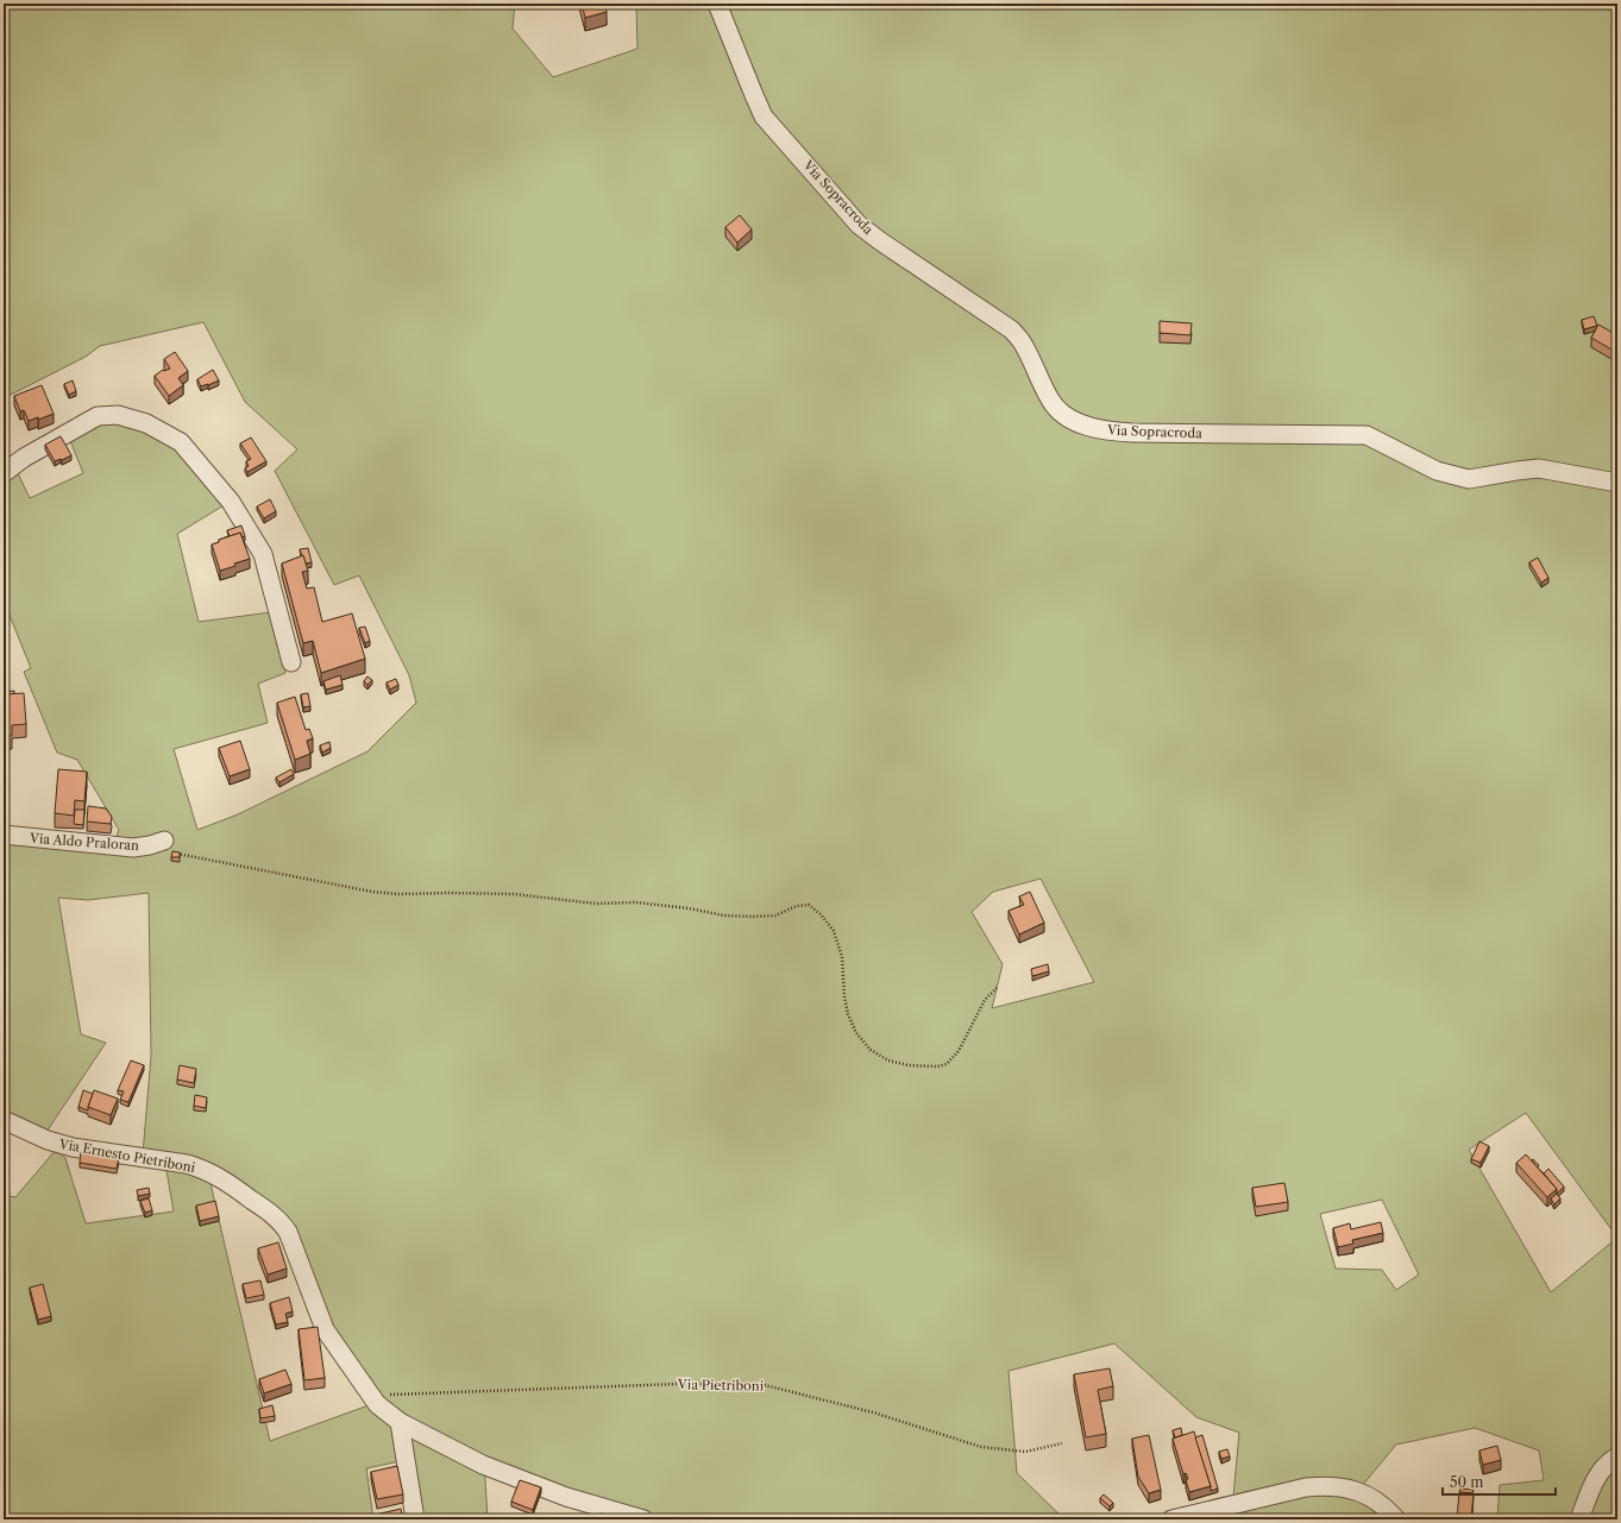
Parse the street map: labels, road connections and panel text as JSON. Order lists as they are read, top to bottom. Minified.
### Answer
{"streets":{"street":["Via Sopracroda","Via Aldo Praloran","Via Ernesto Pietriboni"],"path":["Via Pietriboni"]},"crossings":[["Via Ernesto Pietriboni","Via Pietriboni"]],"scale_bar":"50 m"}
